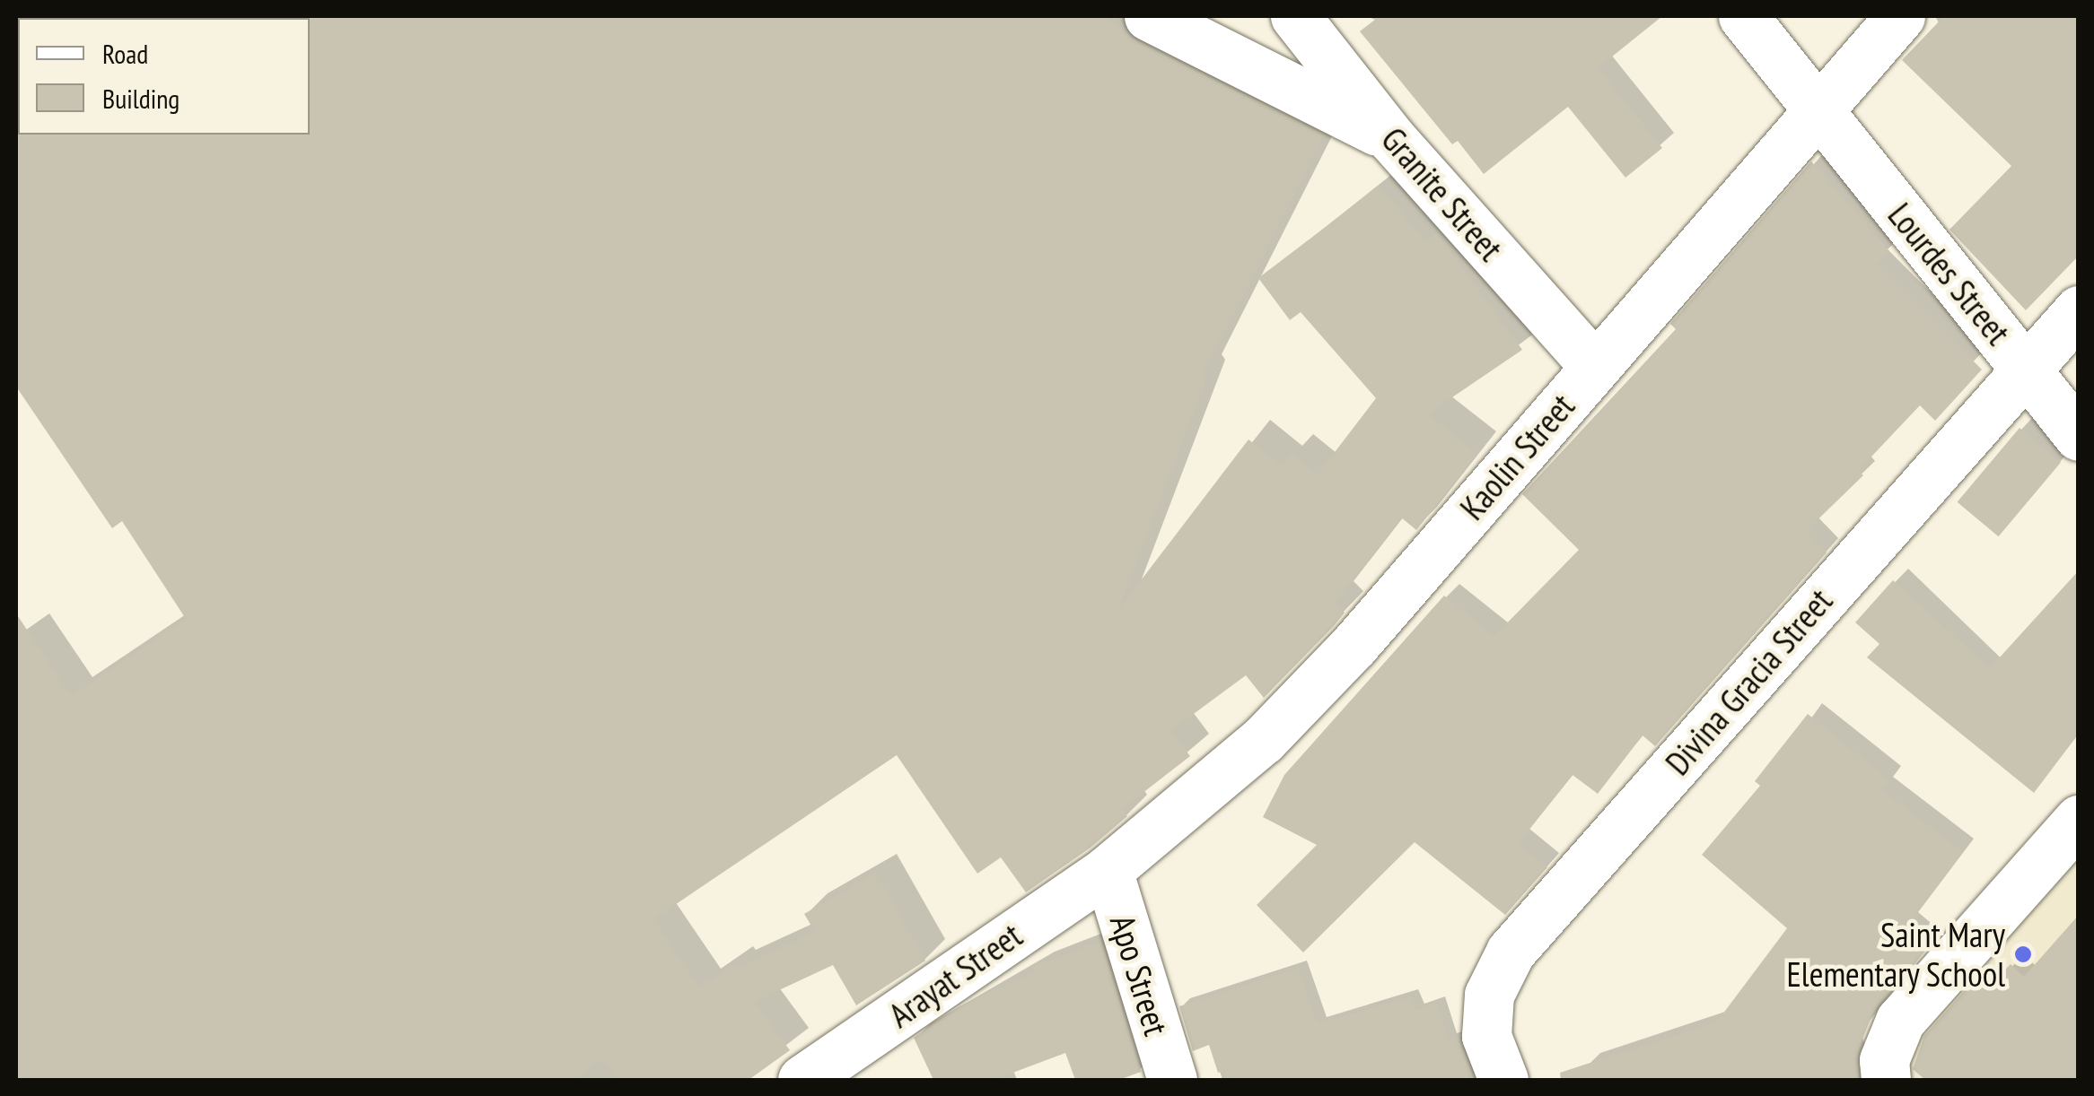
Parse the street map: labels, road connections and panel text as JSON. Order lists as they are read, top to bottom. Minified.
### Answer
{"streets":{"street":["Granite Street","Lourdes Street","Kaolin Street","Divina Gracia Street","Arayat Street","Apo Street"]},"crossings":[["Granite Street","Kaolin Street"],["Lourdes Street","Kaolin Street"],["Lourdes Street","Divina Gracia Street"],["Kaolin Street","Arayat Street"],["Kaolin Street","Apo Street"],["Arayat Street","Apo Street"]],"places":["Saint Mary Elementary School"],"legend":["Road","Building"]}
